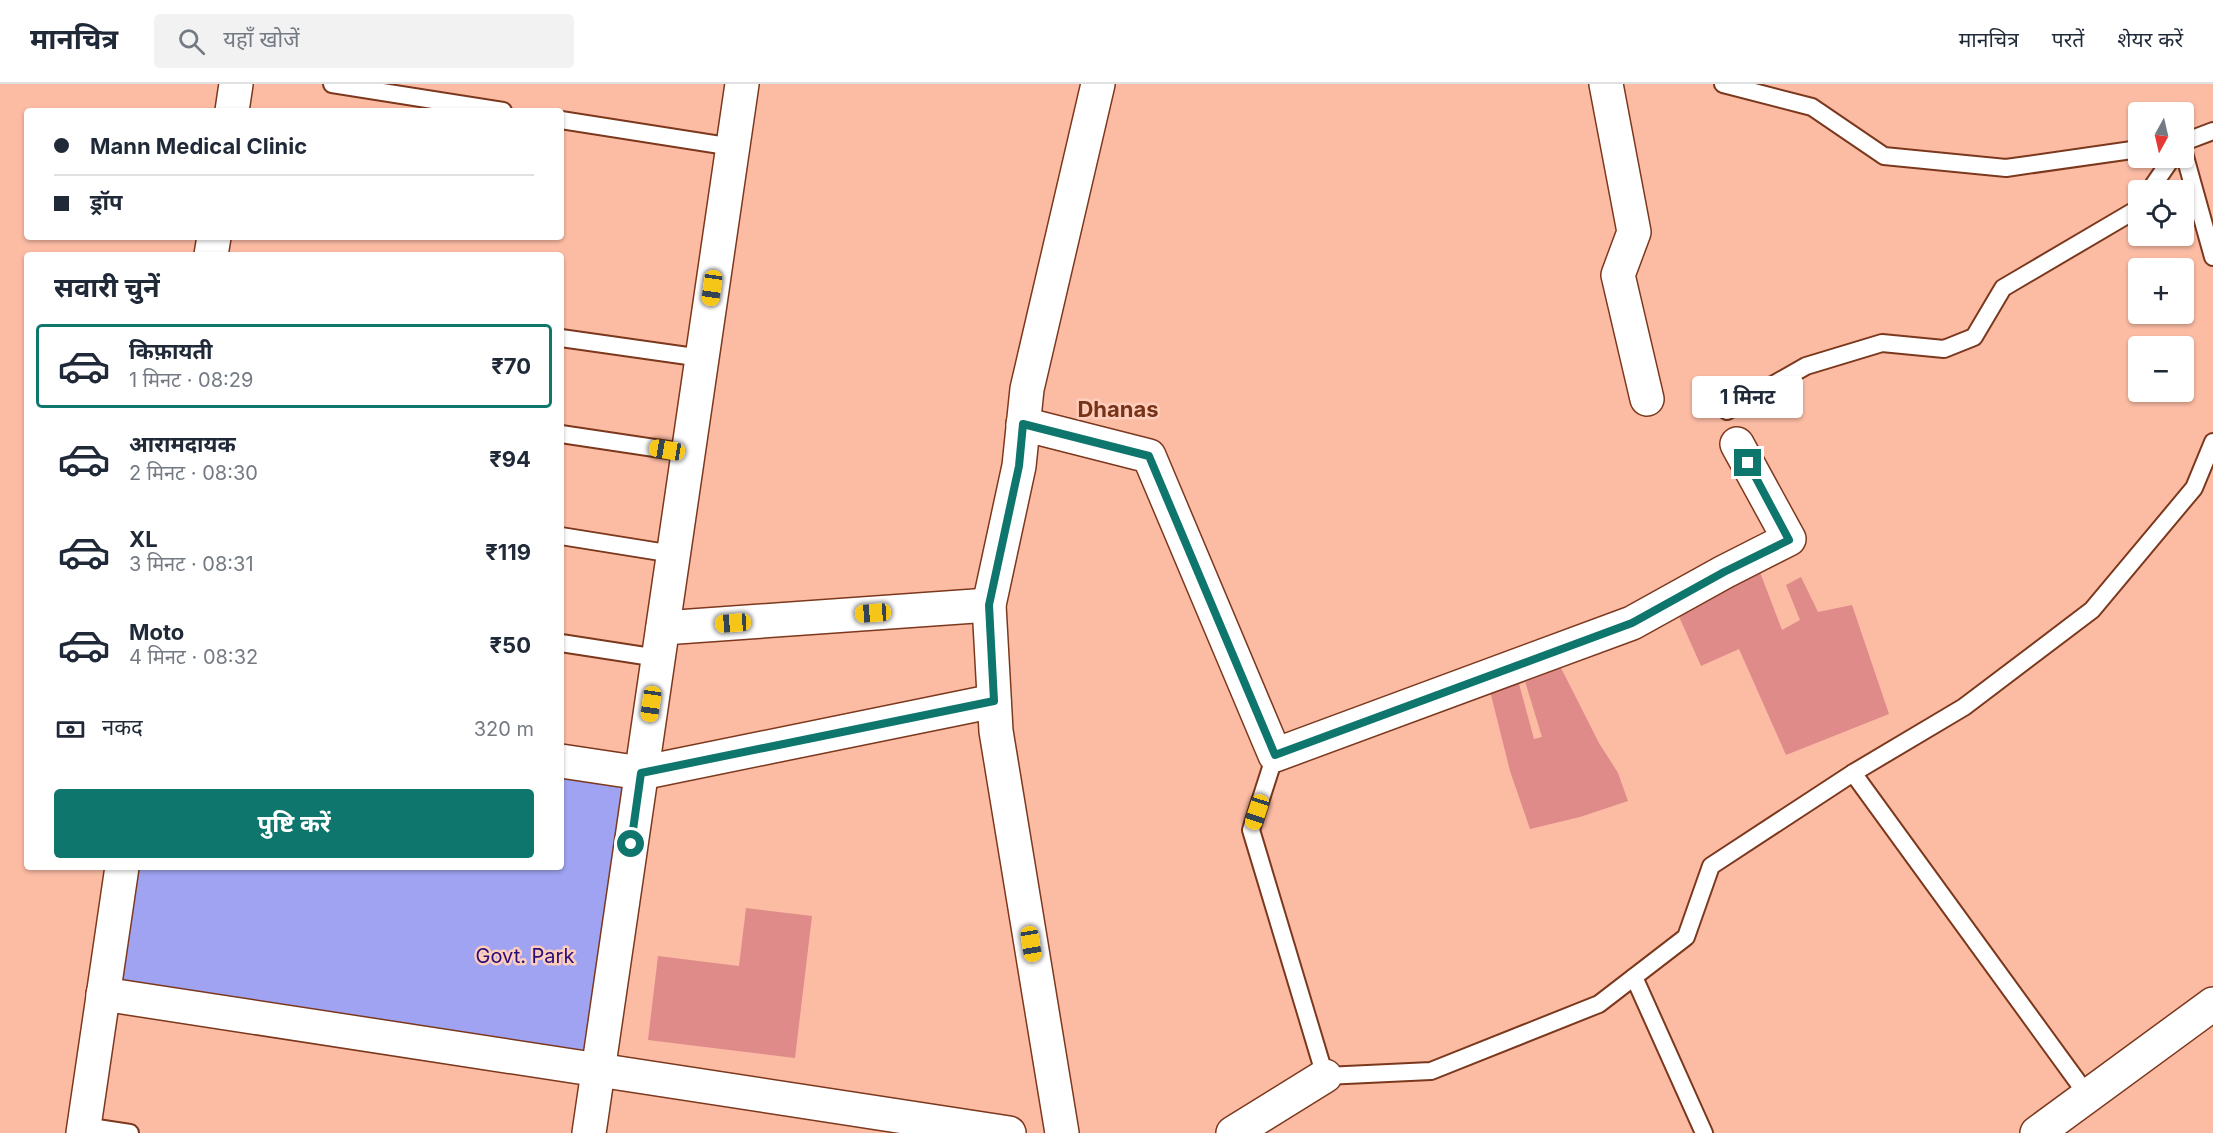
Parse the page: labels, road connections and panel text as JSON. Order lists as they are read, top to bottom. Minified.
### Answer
{"districts":["Dhanas"],"parks":["Govt. Park"],"north":"bottom","page":{"header":"मानचित्र","search":"यहाँ खोजें","nav":["मानचित्र","परतें","शेयर करें"],"map_buttons":["+","−"],"banner":["Mann Medical Clinic","ड्रॉप"],"heading":"सवारी चुनें","list":[{"name":"किफ़ायती","note":"1 मिनट · 08:29","value":"₹70"},{"name":"आरामदायक","note":"2 मिनट · 08:30","value":"₹94"},{"name":"XL","note":"3 मिनट · 08:31","value":"₹119"},{"name":"Moto","note":"4 मिनट · 08:32","value":"₹50"}],"bubble":"1 मिनट","pay":["नकद","320 m"],"buttons":"पुष्टि करें"}}
